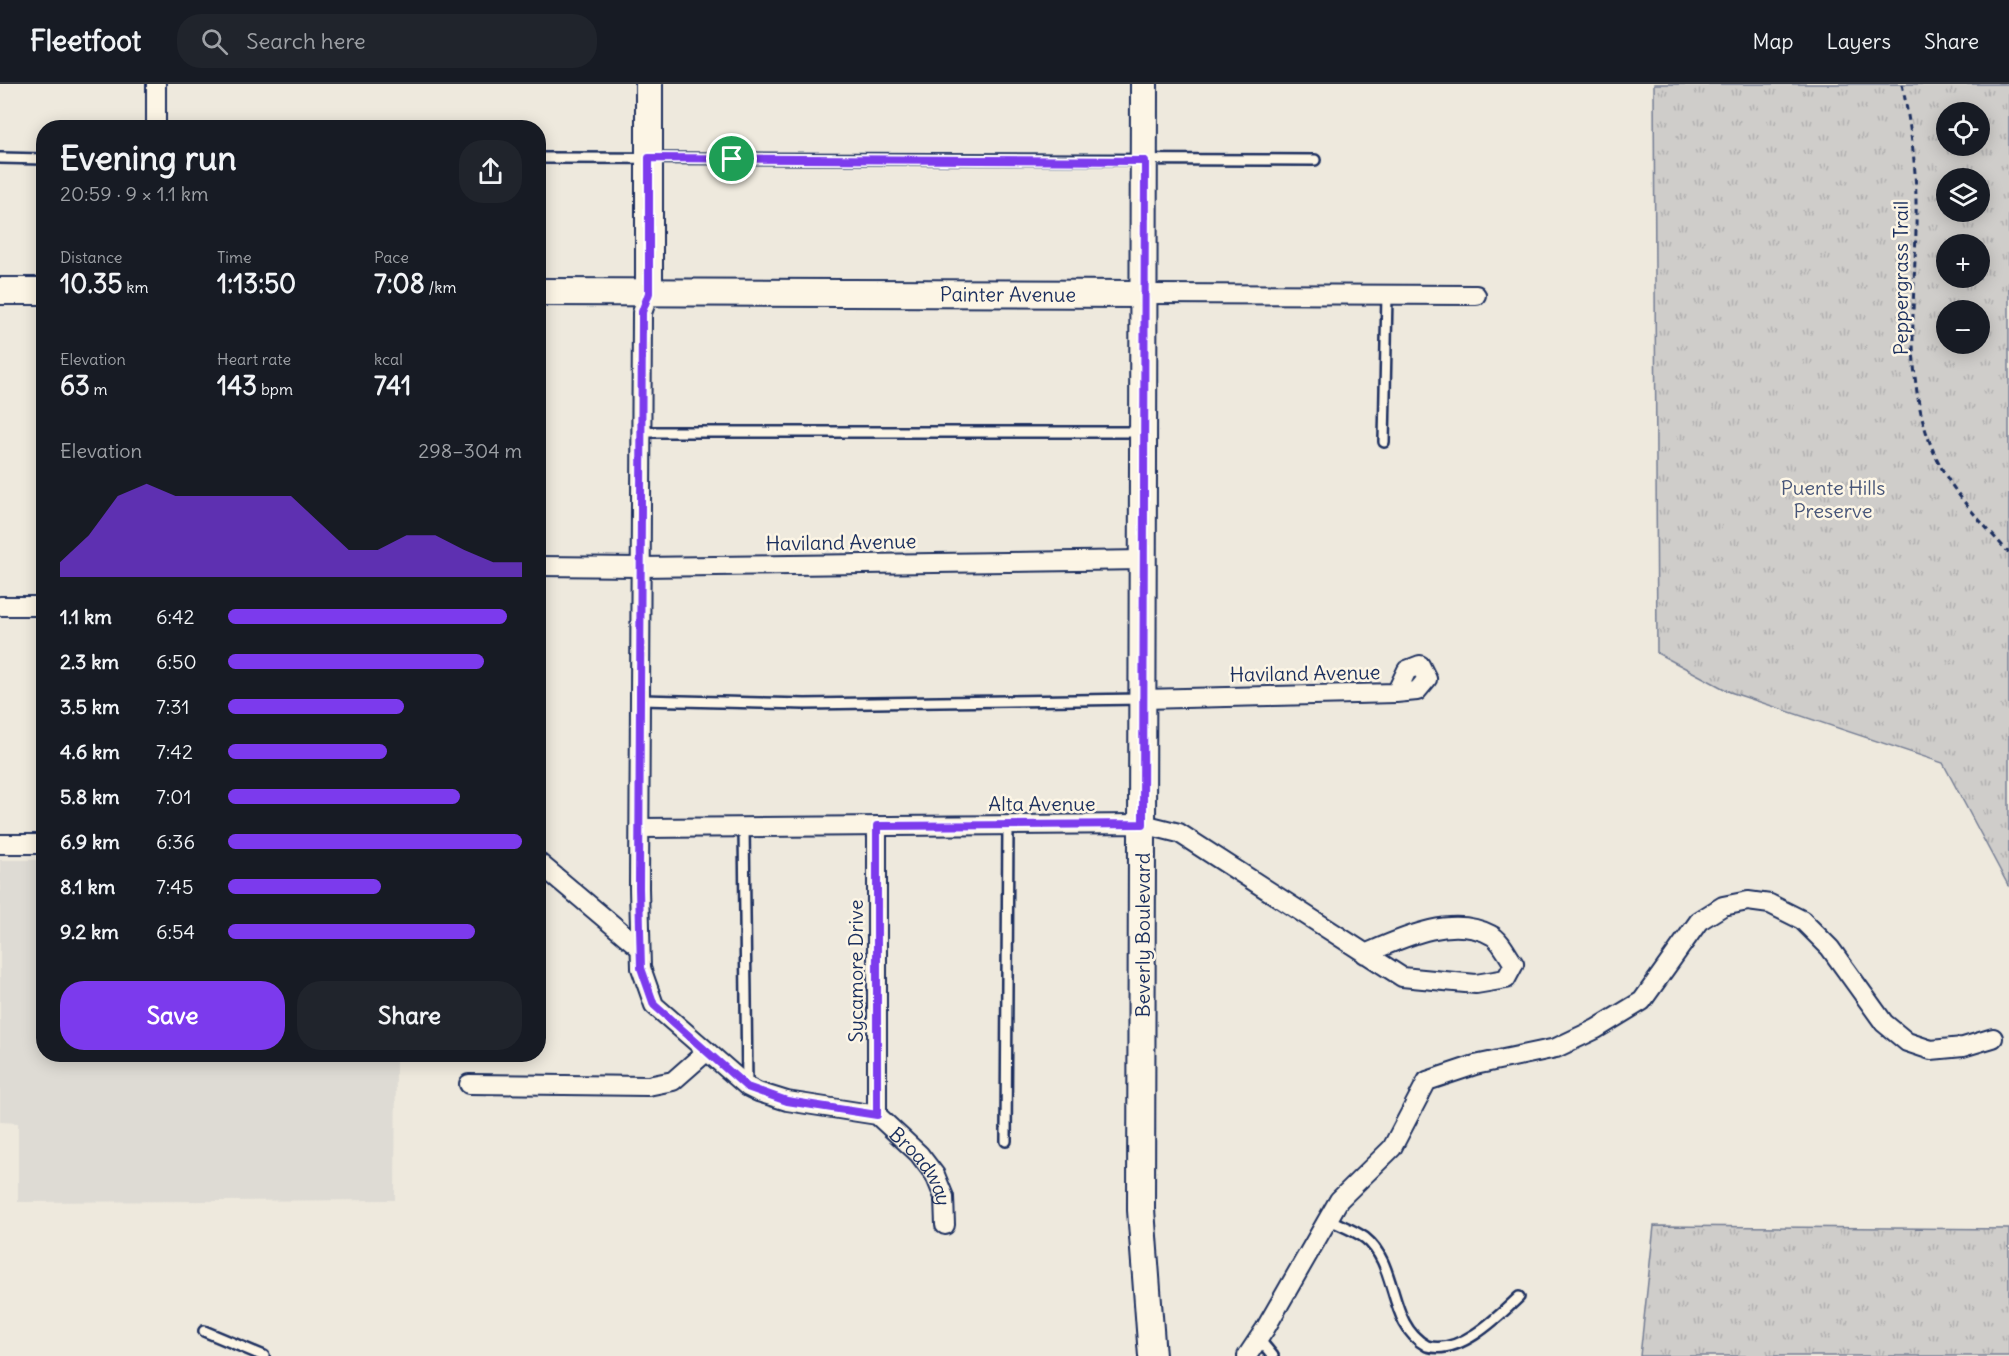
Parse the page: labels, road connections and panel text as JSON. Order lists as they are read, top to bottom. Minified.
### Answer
{"streets":{"street":["Painter Avenue","Haviland Avenue","Alta Avenue","Beverly Boulevard","Sycamore Drive","Broadway"],"path":["Peppergrass Trail"]},"crossings":[["Painter Avenue","Beverly Boulevard"],["Painter Avenue","Broadway"],["Haviland Avenue","Beverly Boulevard"],["Haviland Avenue","Broadway"],["Alta Avenue","Beverly Boulevard"],["Alta Avenue","Sycamore Drive"],["Alta Avenue","Broadway"],["Sycamore Drive","Broadway"]],"parks":["Puente Hills Preserve"],"page":{"header":"Fleetfoot","search":"Search here","nav":["Map","Layers","Share"],"map_buttons":["+","−"],"heading":["Evening run","20:59 · 9 × 1.1 km"],"stats":[["Distance","10.35 km"],["Time","1:13:50"],["Pace","7:08 /km"],["Elevation","63 m"],["Heart rate","143 bpm"],["kcal","741"]],"chart":["Elevation","298–304 m"],"list":[{"name":"1.1 km","note":"6:42"},{"name":"2.3 km","note":"6:50"},{"name":"3.5 km","note":"7:31"},{"name":"4.6 km","note":"7:42"},{"name":"5.8 km","note":"7:01"},{"name":"6.9 km","note":"6:36"},{"name":"8.1 km","note":"7:45"},{"name":"9.2 km","note":"6:54"}],"buttons":["Save","Share"]}}
